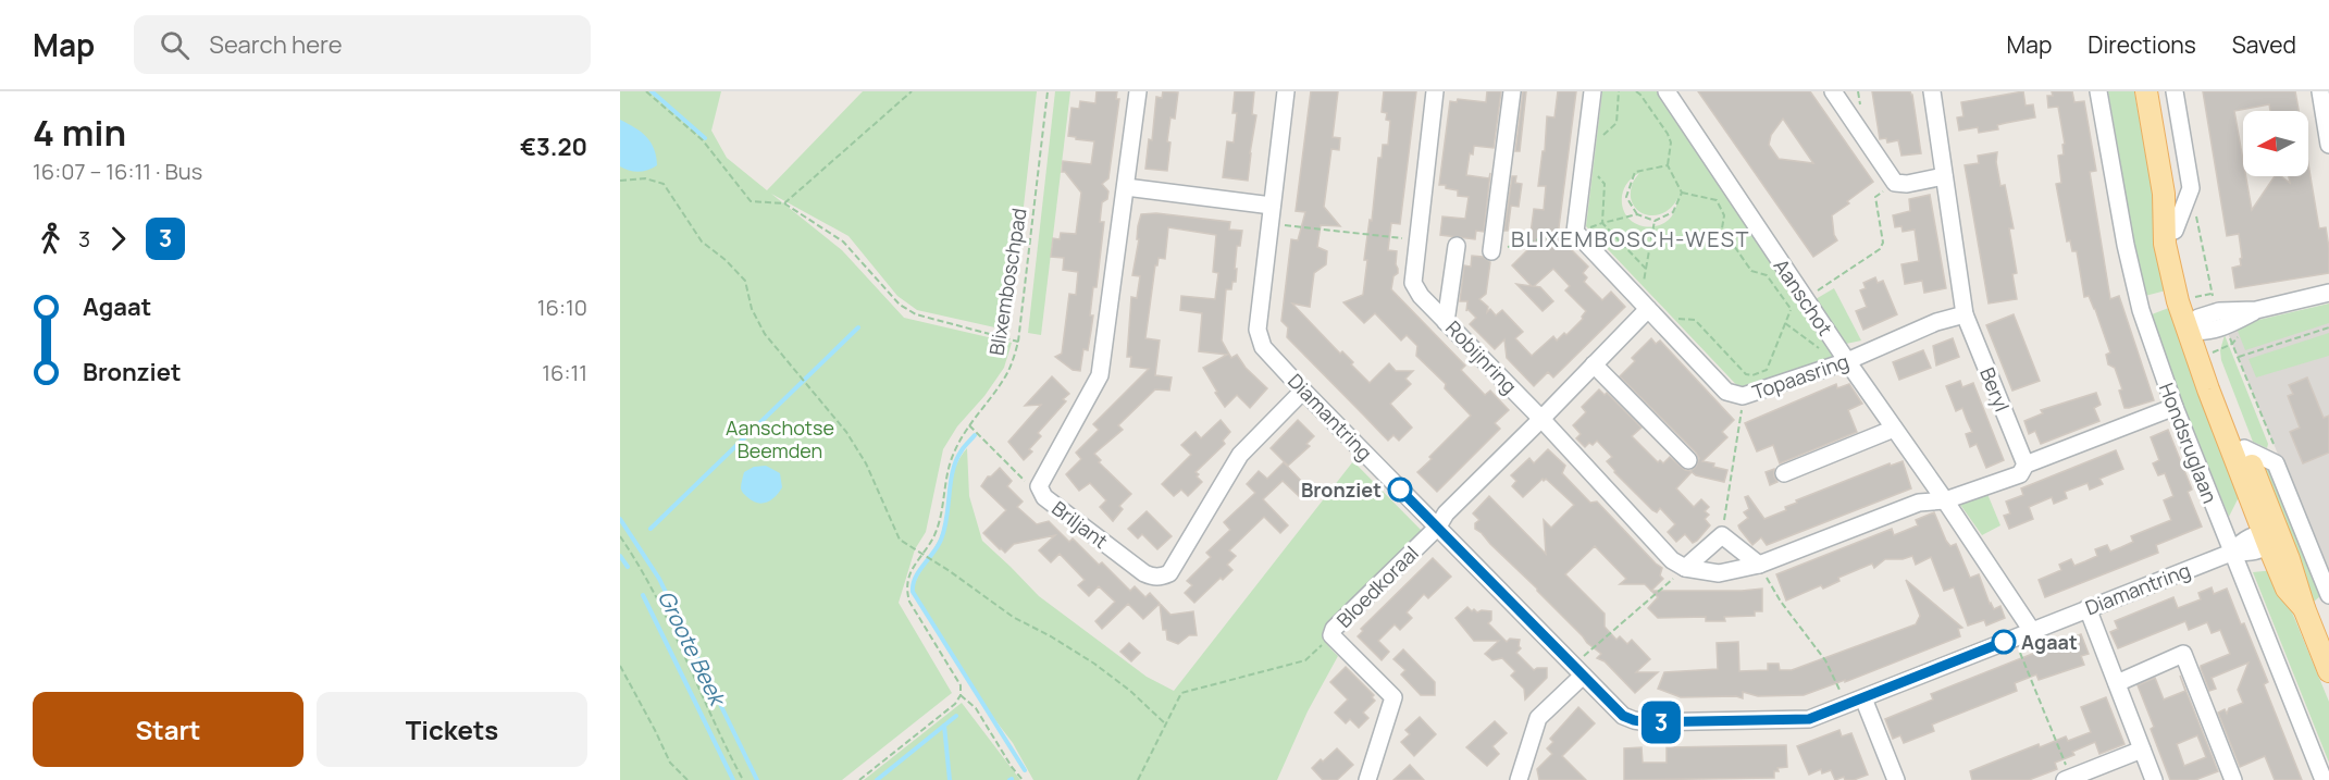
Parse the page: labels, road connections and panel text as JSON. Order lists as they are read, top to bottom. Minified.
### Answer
{"streets":{"main road":["Hondsruglaan"],"street":["Aanschot","Robijnring","Topaasring","Beryl","Diamantring","Briljant","Bloedkoraal"],"path":["Blixemboschpad"]},"crossings":[["Aanschot","Topaasring"],["Aanschot","Diamantring"],["Topaasring","Beryl"],["Diamantring","Hondsruglaan"],["Diamantring","Briljant"],["Diamantring","Bloedkoraal"]],"districts":["BLIXEMBOSCH-WEST"],"water":["Groote Beek"],"parks":["Aanschotse Beemden"],"places":["Bronziet","Agaat"],"lines":["bus line 3"],"north":"left","page":{"header":"Map","search":"Search here","nav":["Map","Directions","Saved"],"heading":["4 min","16:07 – 16:11 · Bus","€3.20"],"on_map":"3","legs":["3","3"],"list":[{"name":"Agaat","value":"16:10"},{"name":"Bronziet","value":"16:11"}],"buttons":["Start","Tickets"]}}
